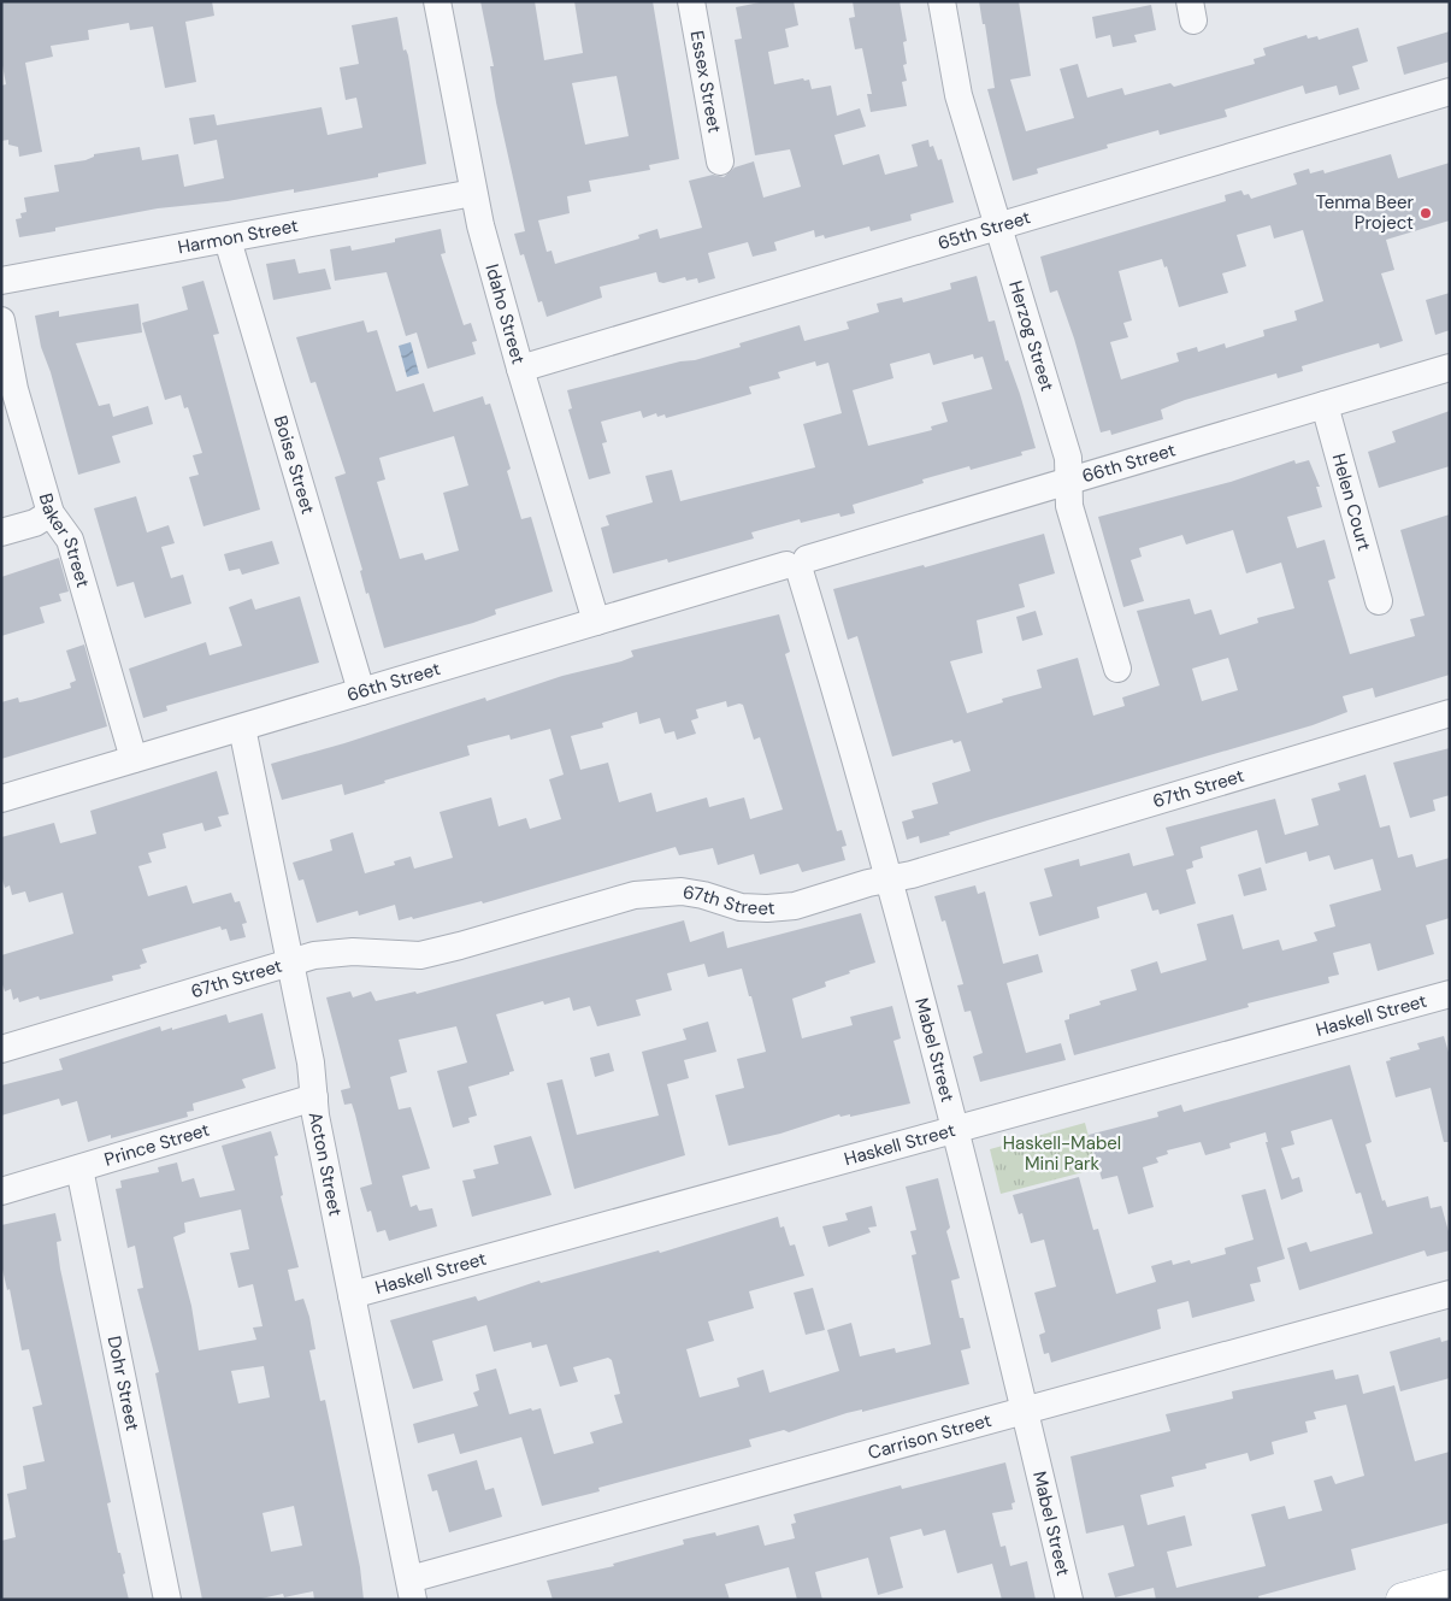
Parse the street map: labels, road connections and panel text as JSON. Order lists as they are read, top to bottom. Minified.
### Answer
{"streets":{"street":["Essex Street","65th Street","Harmon Street","Idaho Street","Herzog Street","66th Street","Boise Street","Helen Court","Baker Street","67th Street","Haskell Street","Mabel Street","Prince Street","Acton Street","Dohr Street","Carrison Street"]},"crossings":[["65th Street","Idaho Street"],["65th Street","Herzog Street"],["Harmon Street","Idaho Street"],["Harmon Street","Boise Street"],["Idaho Street","66th Street"],["Herzog Street","66th Street"],["66th Street","Boise Street"],["66th Street","Helen Court"],["66th Street","Baker Street"],["66th Street","Mabel Street"],["66th Street","Acton Street"],["67th Street","Mabel Street"],["67th Street","Acton Street"],["Haskell Street","Mabel Street"],["Haskell Street","Acton Street"],["Mabel Street","Carrison Street"],["Prince Street","Acton Street"],["Prince Street","Dohr Street"],["Acton Street","Carrison Street"]],"parks":["Haskell-Mabel Mini Park"],"places":["Tenma Beer Project"]}
